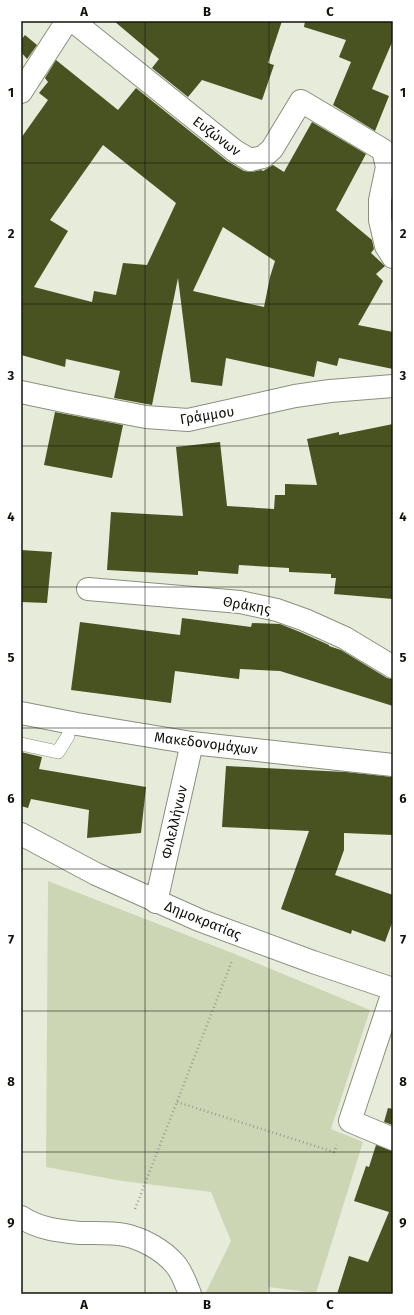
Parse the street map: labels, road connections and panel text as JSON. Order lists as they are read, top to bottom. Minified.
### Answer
{"streets":{"street":["Ευζώνων","Γράμμου","Θράκης","Μακεδονομάχων","Φιλελλήνων","Δημοκρατίας"]},"crossings":[["Μακεδονομάχων","Φιλελλήνων"],["Φιλελλήνων","Δημοκρατίας"]],"grid":{"columns":["A","B","C"],"rows":["1","2","3","4","5","6","7","8","9"]}}
